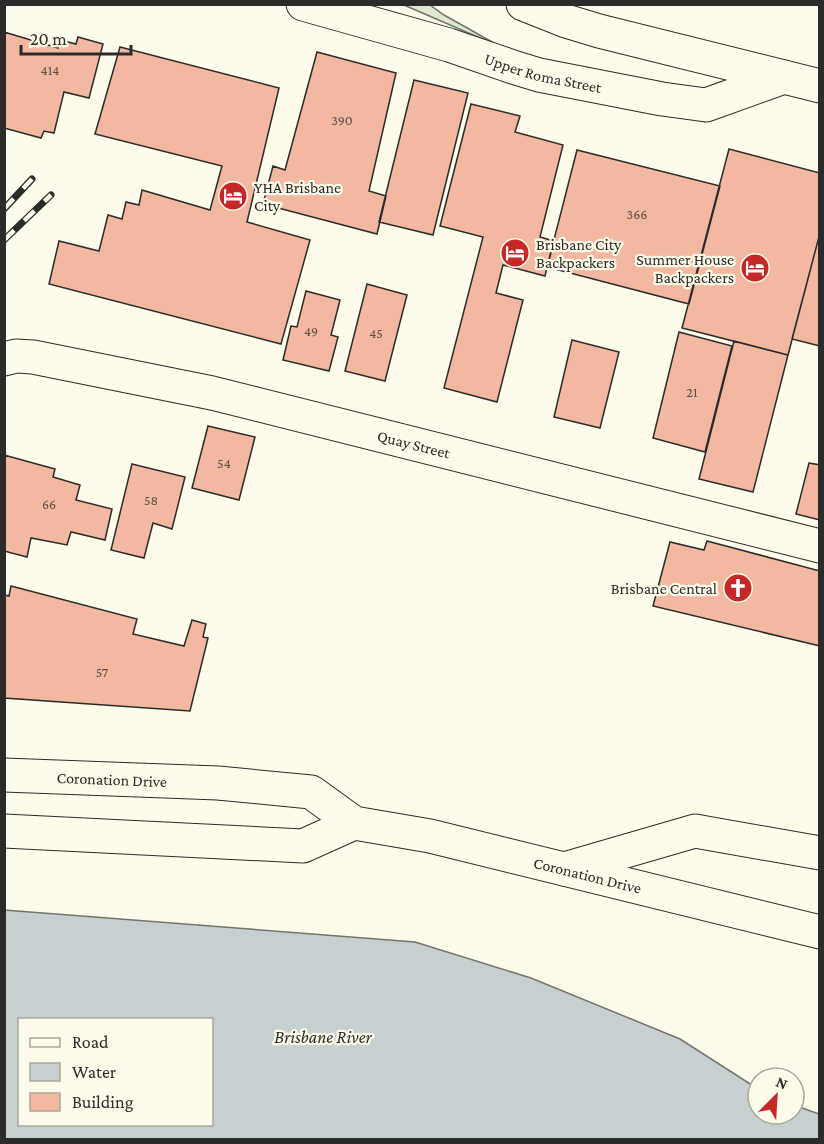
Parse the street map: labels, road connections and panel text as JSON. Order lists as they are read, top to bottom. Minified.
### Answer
{"streets":{"main road":["Upper Roma Street","Quay Street","Coronation Drive"]},"water":["Brisbane River"],"places":{"hotel":["YHA Brisbane City","Brisbane City Backpackers","Summer House Backpackers"],"church":["Brisbane Central"]},"house_numbers":["414","390","366","49","45","21","54","58","66","57"],"legend":["Road","Water","Building"],"scale_bar":"20 m","north":"top right"}
